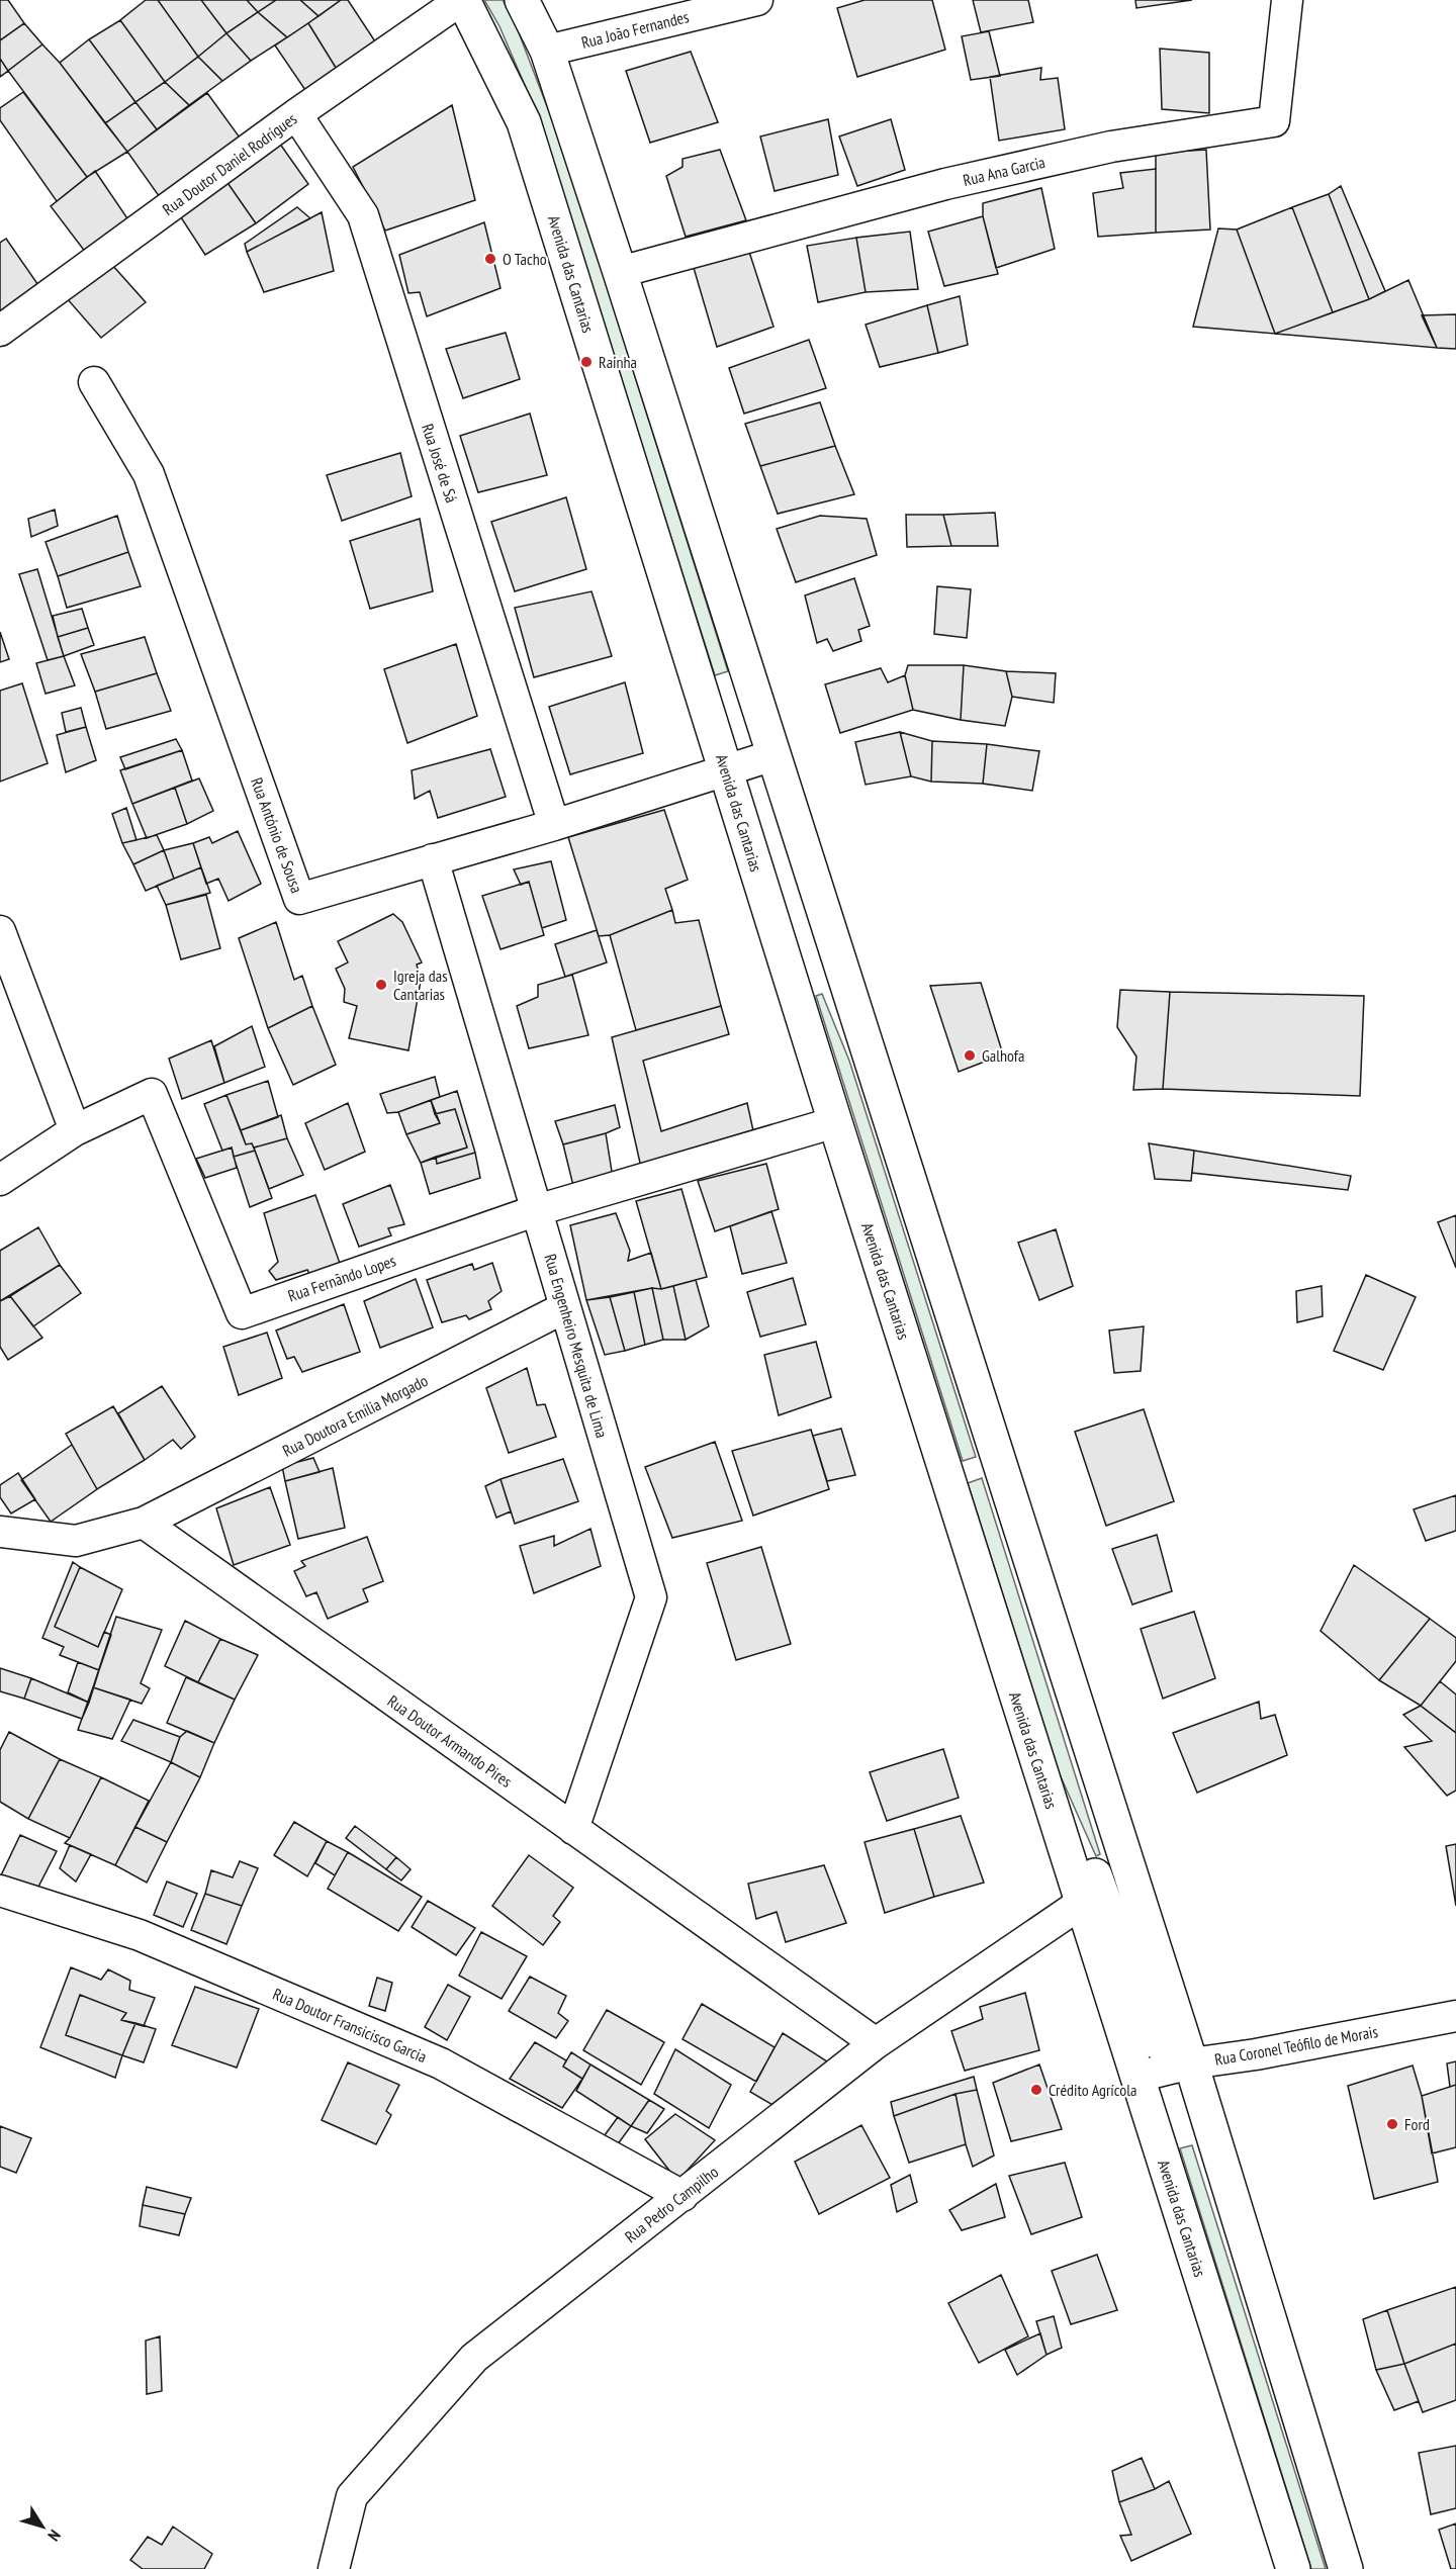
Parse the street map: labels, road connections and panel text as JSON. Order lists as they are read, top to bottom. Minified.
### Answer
{"streets":{"main road":["Avenida das Cantarias"],"street":["Rua João Fernandes","Rua Doutor Daniel Rodrígues","Rua Ana Garcia","Rua José de Sá","Rua António de Sousa","Rua Fernãndo Lopes","Rua Engenheiro Mesquita de Lima","Rua Doutora Emília Morgado","Rua Doutor Armando Pires","Rua Doutor Fransicisco Garcia","Rua Coronel Teófilo de Morais","Rua Pedro Campilho"]},"crossings":[["Rua Doutor Daniel Rodrígues","Avenida das Cantarias"],["Rua Doutor Daniel Rodrígues","Rua José de Sá"],["Avenida das Cantarias","Rua António de Sousa"],["Avenida das Cantarias","Rua Fernãndo Lopes"],["Avenida das Cantarias","Rua Coronel Teófilo de Morais"],["Avenida das Cantarias","Rua Pedro Campilho"],["Rua José de Sá","Rua António de Sousa"],["Rua António de Sousa","Rua Engenheiro Mesquita de Lima"],["Rua Fernãndo Lopes","Rua Engenheiro Mesquita de Lima"],["Rua Engenheiro Mesquita de Lima","Rua Doutora Emília Morgado"],["Rua Engenheiro Mesquita de Lima","Rua Doutor Armando Pires"],["Rua Doutora Emília Morgado","Rua Doutor Armando Pires"],["Rua Doutor Armando Pires","Rua Pedro Campilho"],["Rua Doutor Fransicisco Garcia","Rua Pedro Campilho"]],"places":["O Tacho","Rainha","Igreja das Cantarias","Galhofa","Crédito Agrícola","Ford"],"north":"bottom right"}
